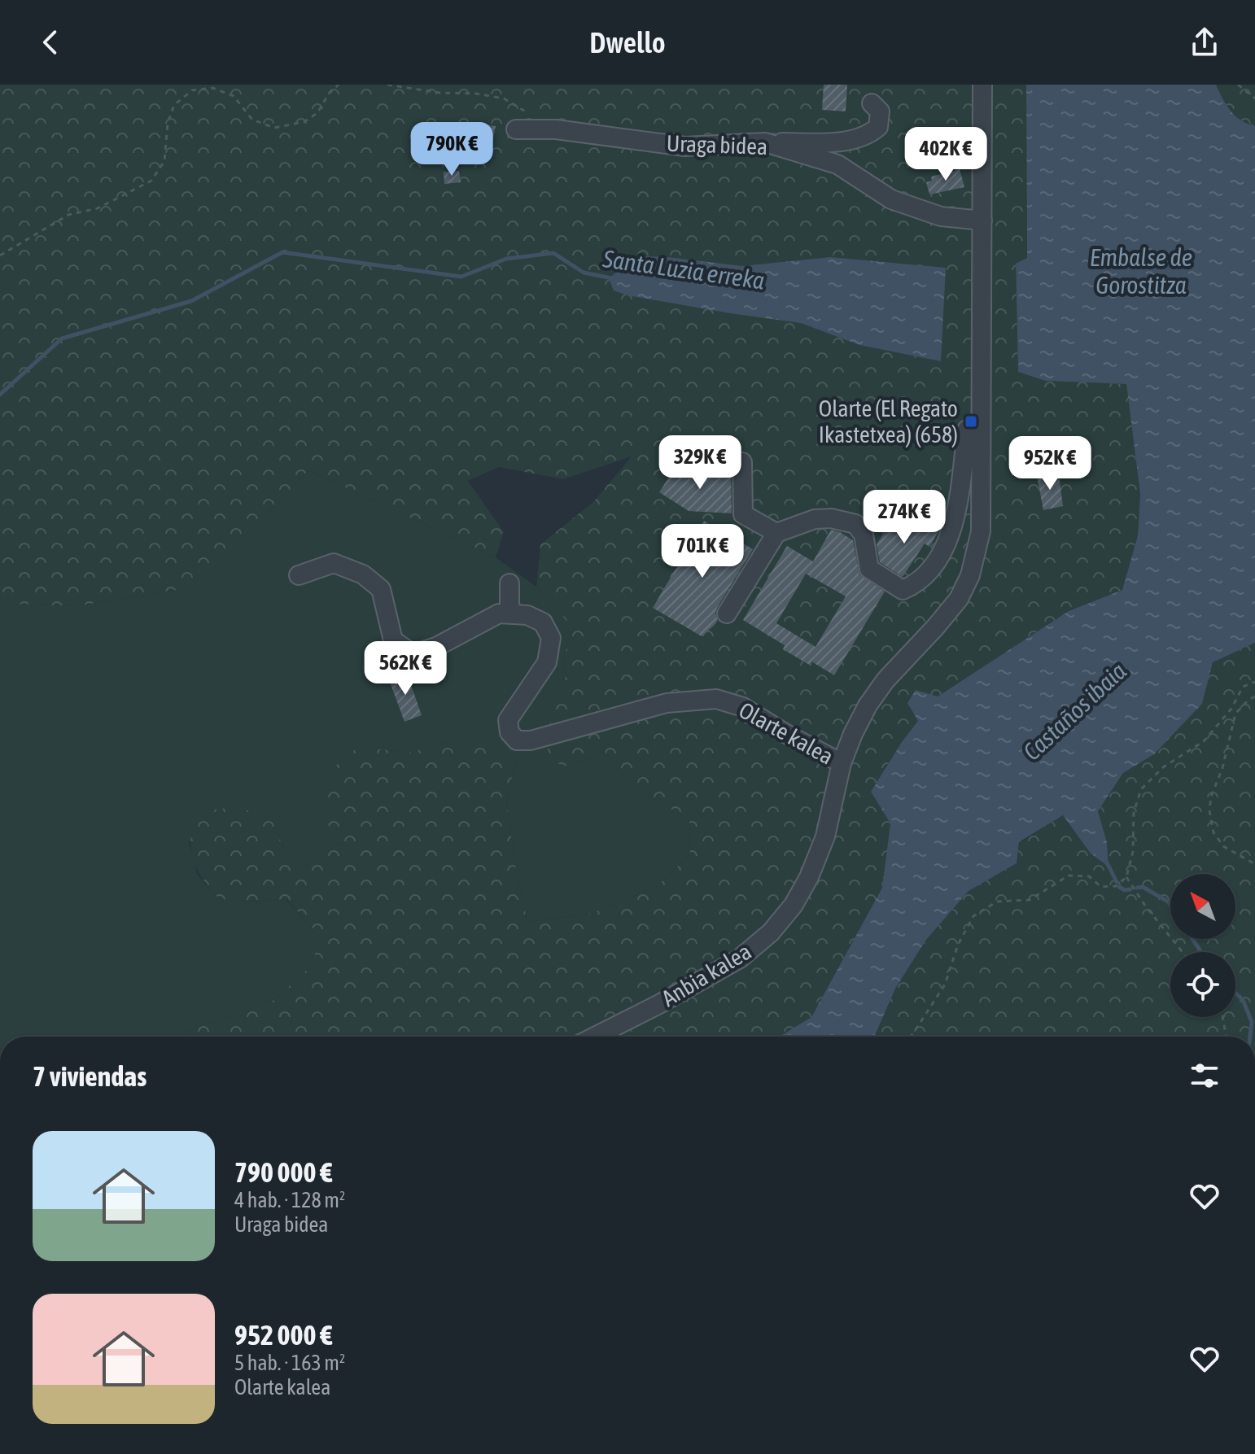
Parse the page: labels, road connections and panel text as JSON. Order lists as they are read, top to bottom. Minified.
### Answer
{"streets":{"street":["Uraga bidea","Olarte kalea","Anbia kalea"]},"crossings":[["Uraga bidea","Olarte kalea"],["Olarte kalea","Anbia kalea"]],"water":["Embalse de Gorostitza","Santa Luzia erreka","Castaños ibaia"],"places":{"transit":["Olarte (El Regato Ikastetxea) (658)"]},"north":"top left","page":{"header":"Dwello","price":["790K €","402K €","329K €","952K €","274K €","701K €","562K €"],"heading":"7 viviendas","list":[{"name":"790 000 €","note":"4 hab. · 128 m² · Uraga bidea"},{"name":"952 000 €","note":"5 hab. · 163 m² · Olarte kalea"}]}}
